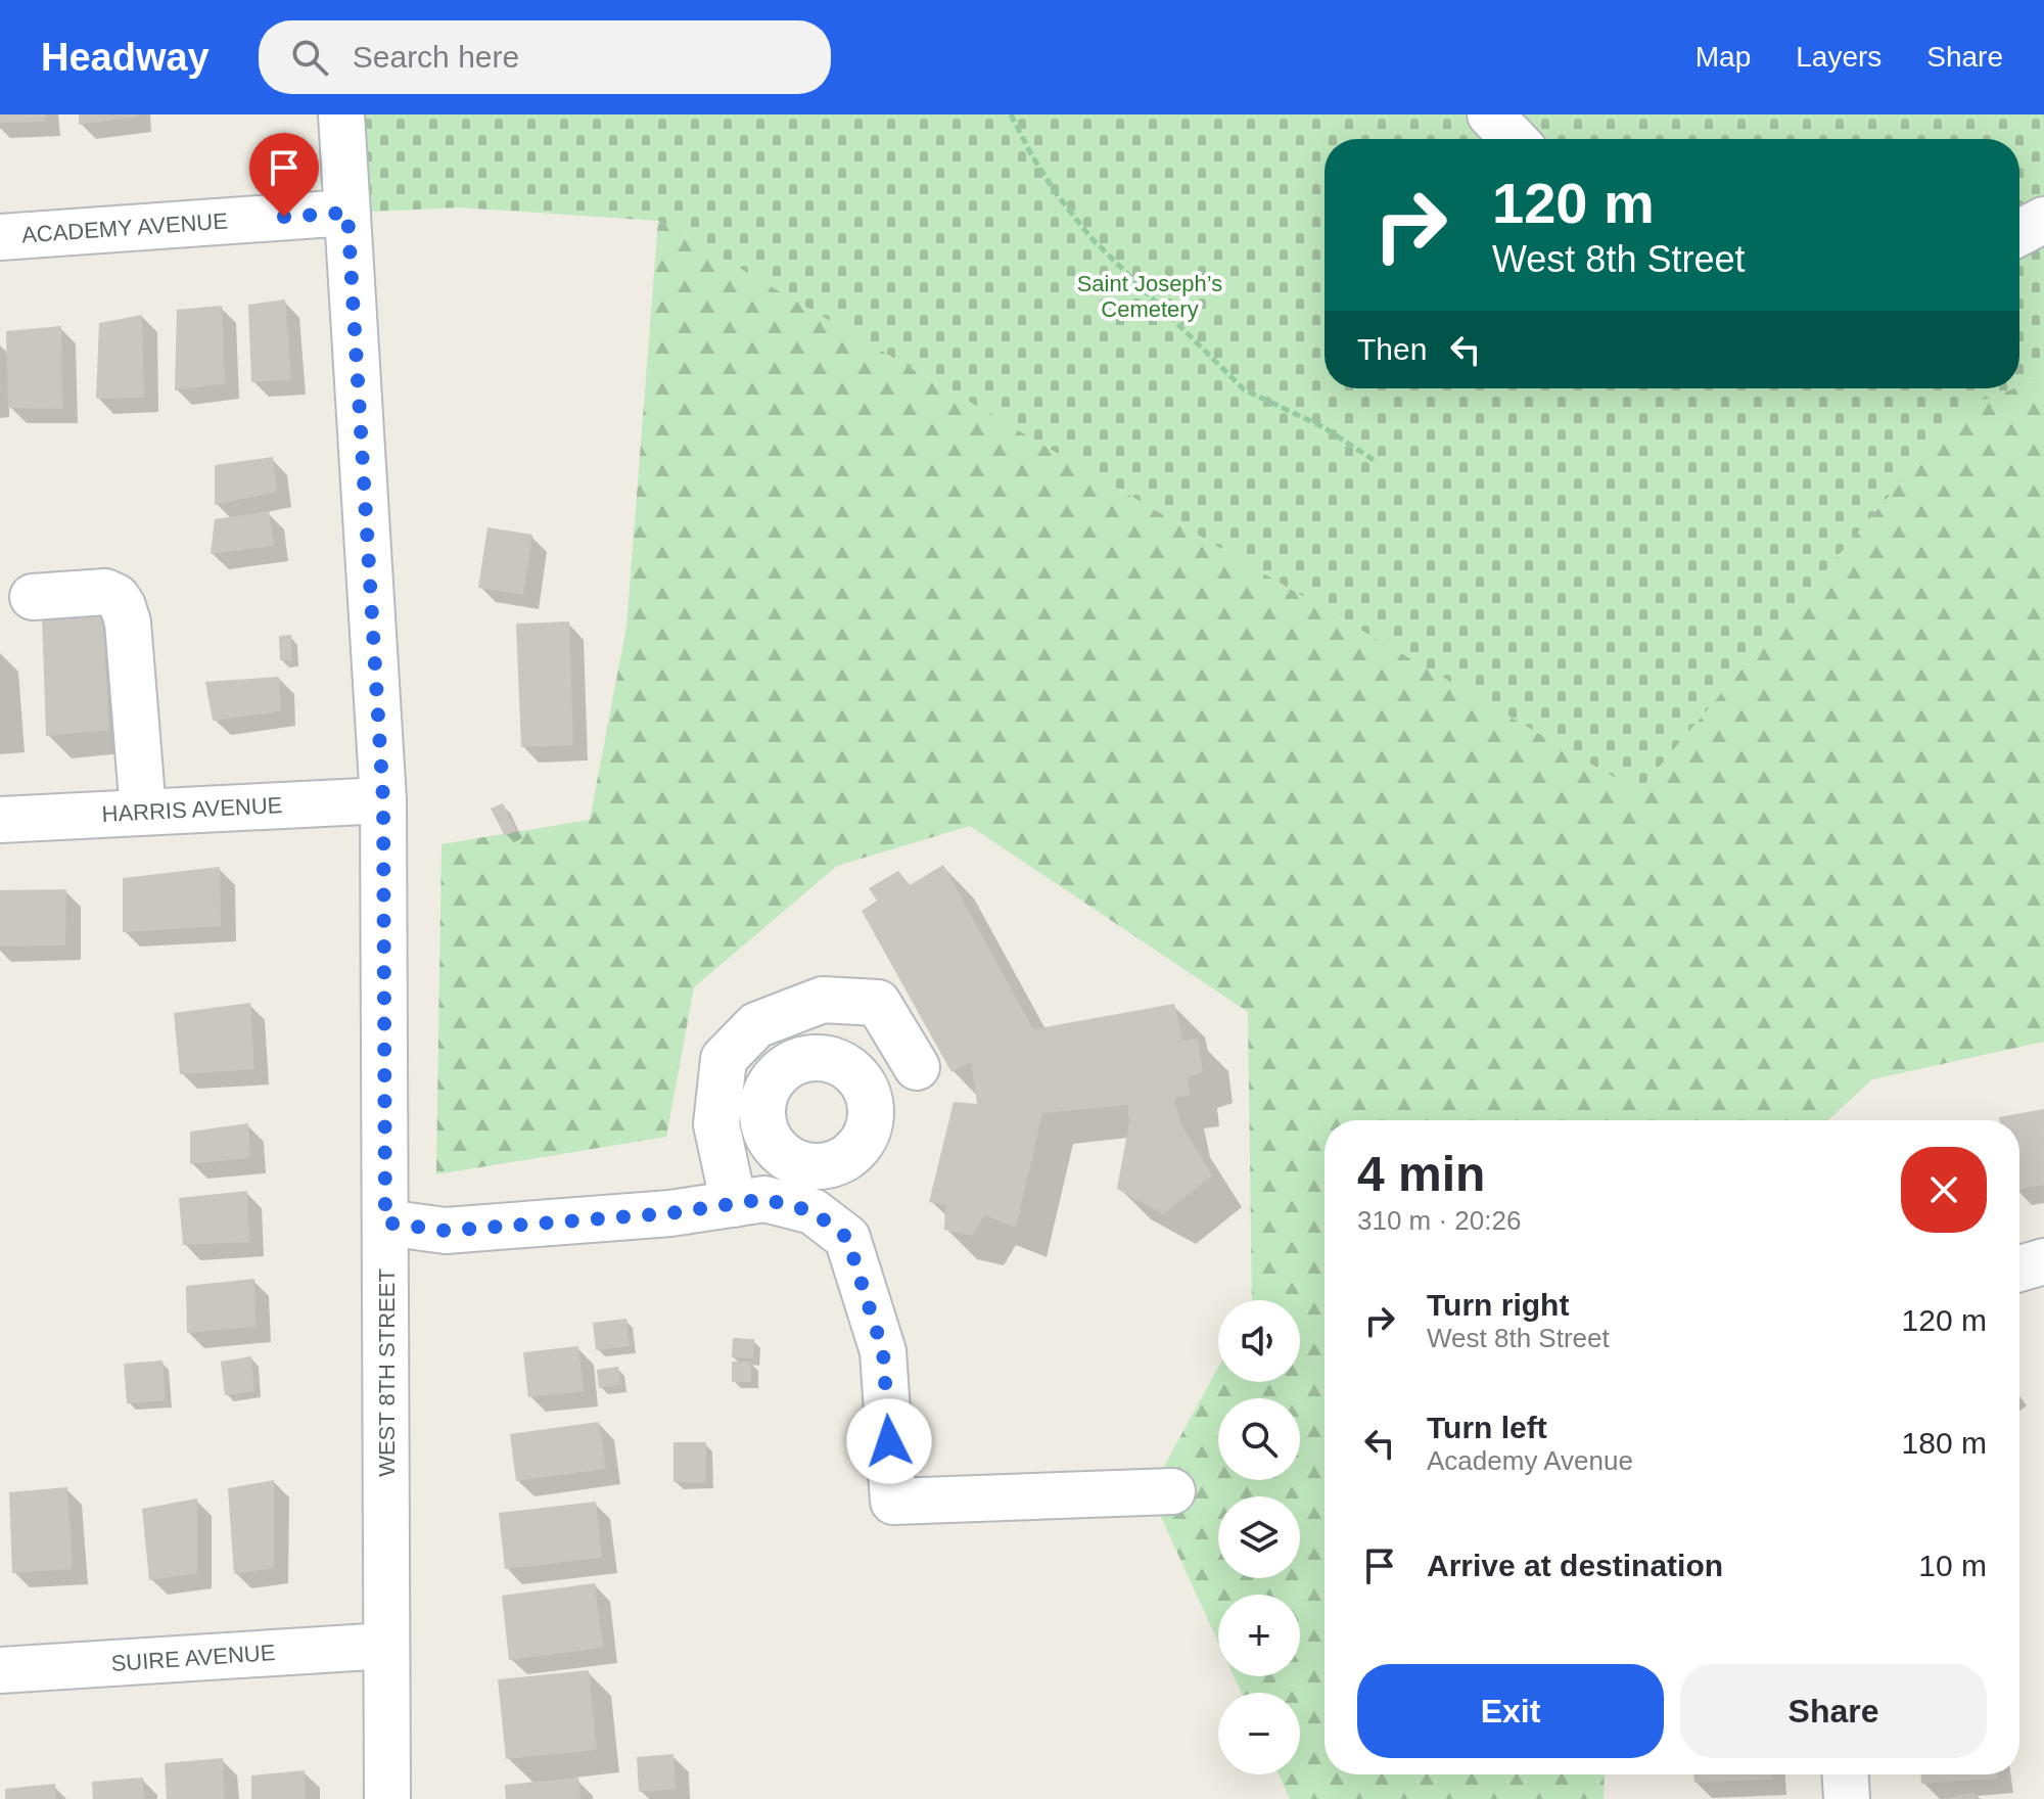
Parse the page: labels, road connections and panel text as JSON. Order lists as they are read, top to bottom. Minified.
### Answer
{"streets":{"street":["ACADEMY AVENUE","HARRIS AVENUE","WEST 8TH STREET","SUIRE AVENUE"]},"crossings":[["ACADEMY AVENUE","WEST 8TH STREET"],["HARRIS AVENUE","WEST 8TH STREET"],["WEST 8TH STREET","SUIRE AVENUE"]],"parks":["Saint Joseph’s Cemetery"],"page":{"header":"Headway","search":"Search here","nav":["Map","Layers","Share"],"turn":["120 m","West 8th Street"],"then":"Then","heading":["4 min","310 m · 20:26"],"list":[{"name":"Turn right","note":"West 8th Street","value":"120 m"},{"name":"Turn left","note":"Academy Avenue","value":"180 m"},{"name":"Arrive at destination","value":"10 m"}],"map_buttons":["+","−"],"buttons":["Exit","Share"]}}
